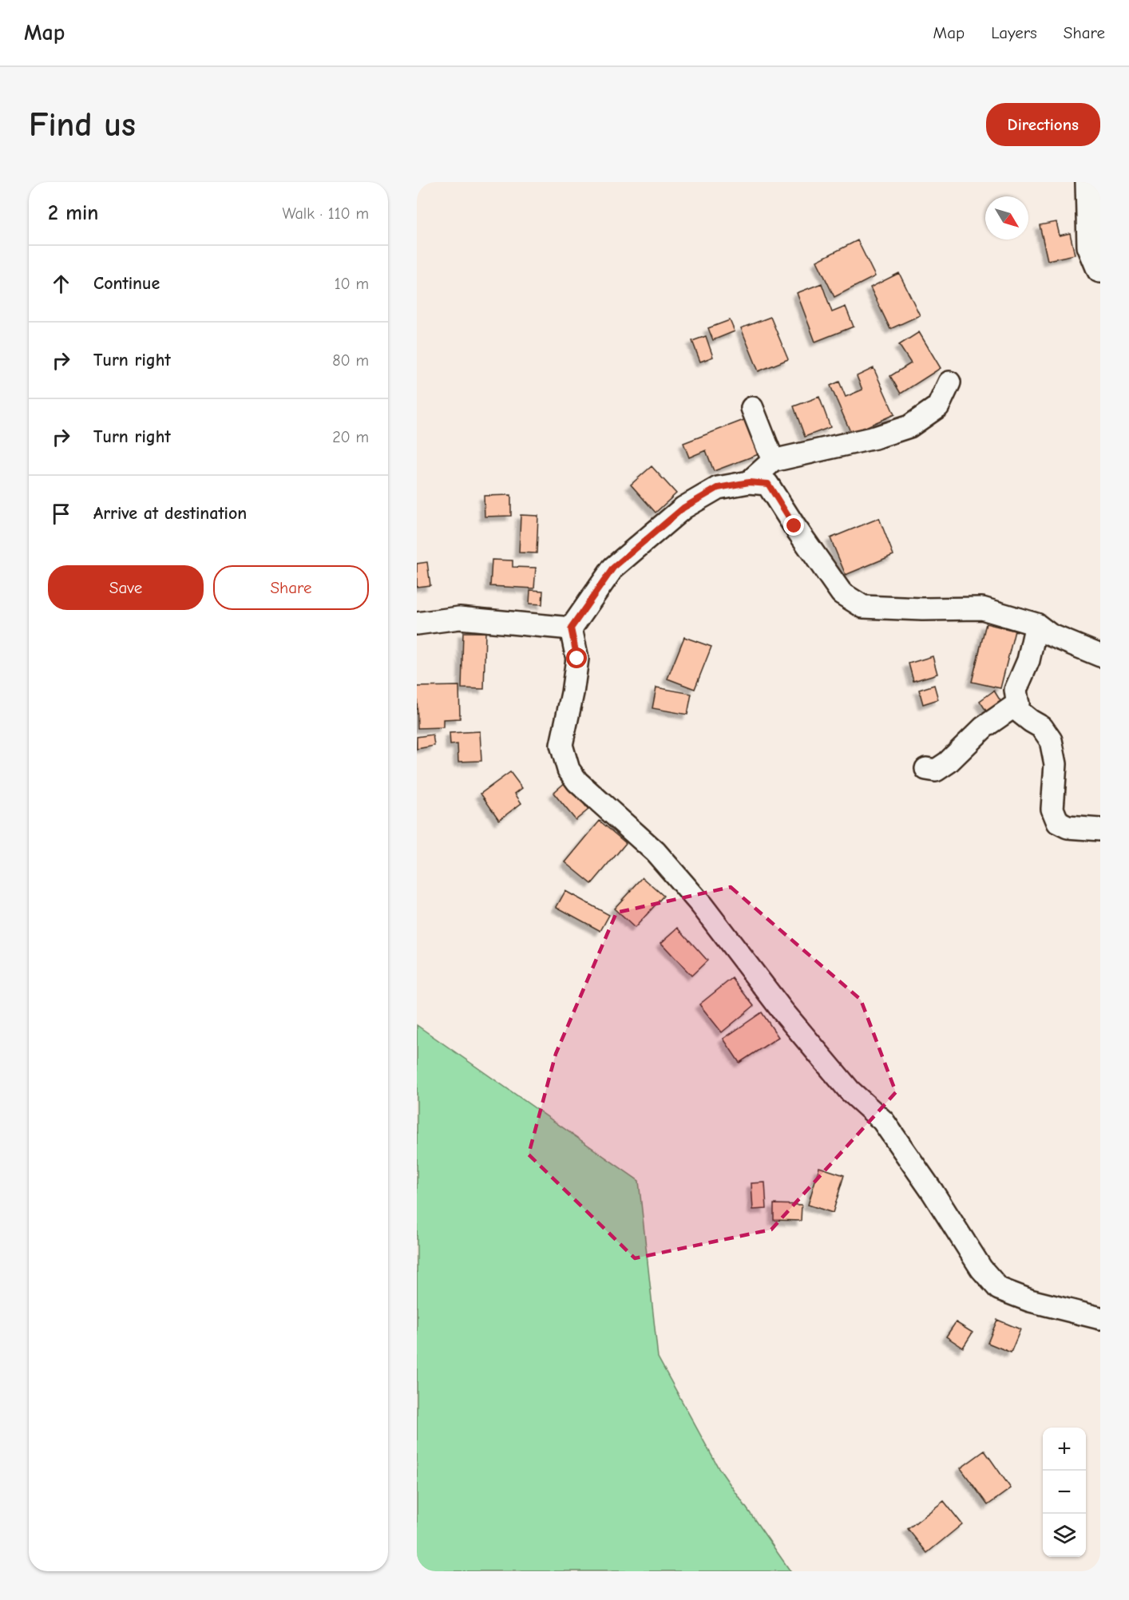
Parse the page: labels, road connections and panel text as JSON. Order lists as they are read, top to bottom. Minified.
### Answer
{"north":"bottom right","page":{"header":"Map","nav":["Map","Layers","Share"],"buttons":["Directions",["Save","Share"]],"title":"Find us","heading":["2 min","Walk · 110 m"],"list":[["Continue","10 m"],["Turn right","80 m"],["Turn right","20 m"],"Arrive at destination"],"map_buttons":["+","−"]}}
